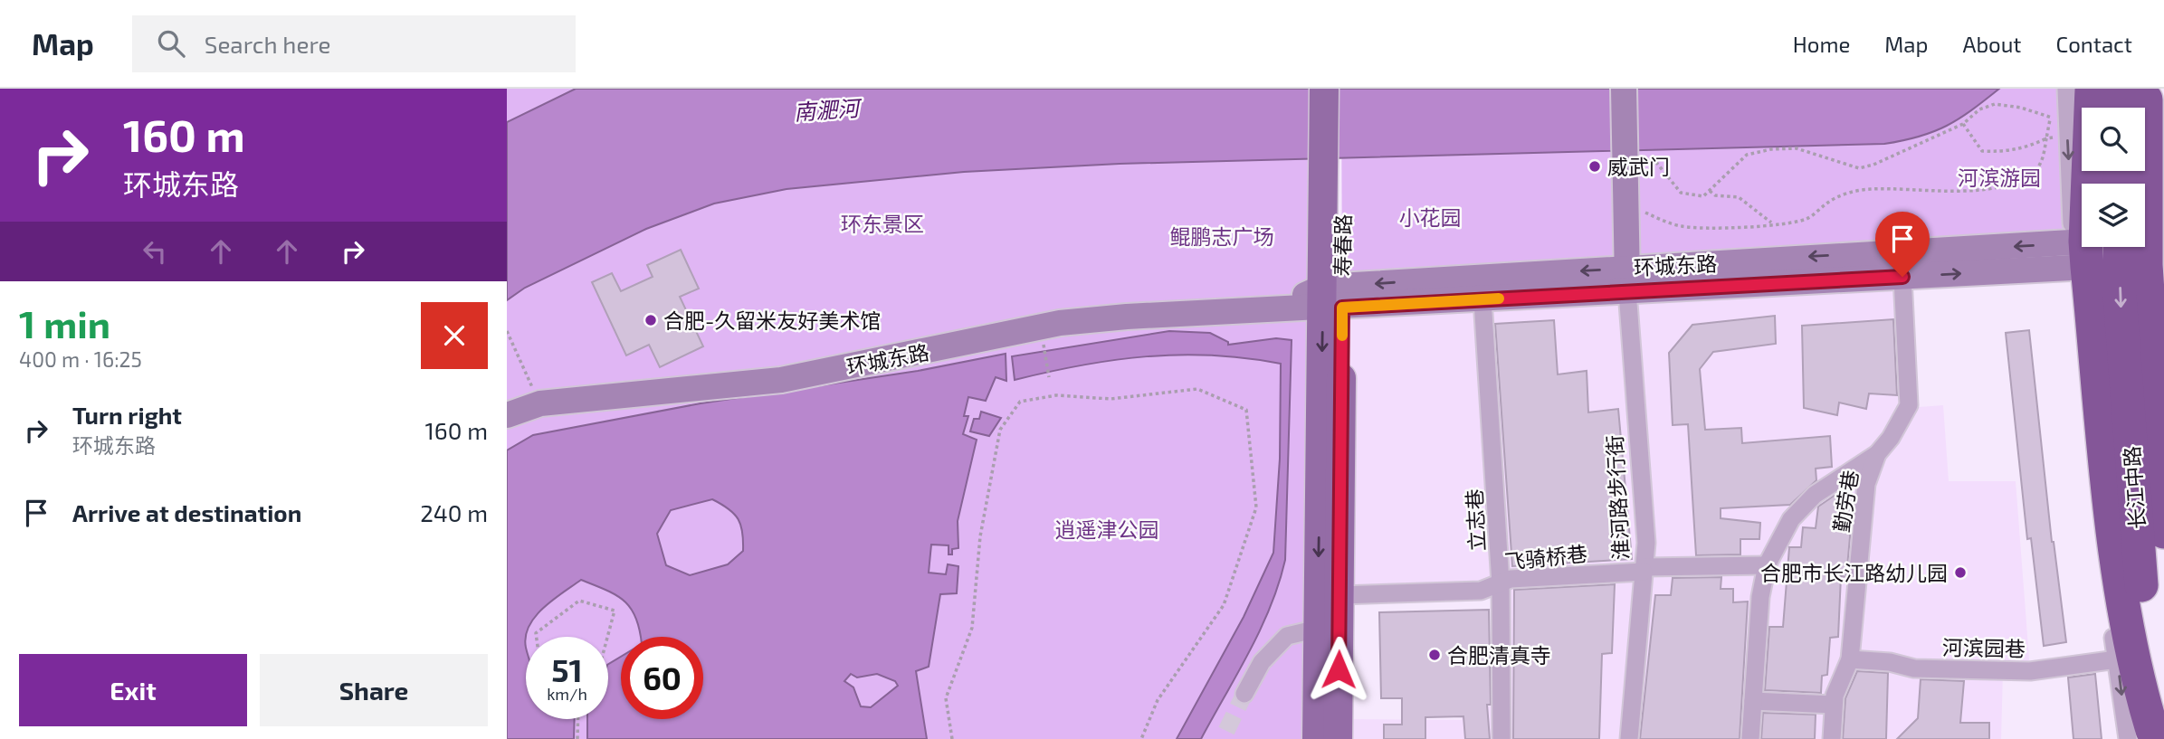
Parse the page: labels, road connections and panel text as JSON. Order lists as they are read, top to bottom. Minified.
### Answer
{"streets":{"highway":["长江中路"],"main road":["寿春路"],"street":["环城东路","淮河路步行街","勤劳巷","立志巷","飞骑桥巷","河滨园巷"]},"crossings":[["寿春路","环城东路"],["寿春路","飞骑桥巷"],["环城东路","淮河路步行街"],["环城东路","勤劳巷"],["环城东路","立志巷"],["淮河路步行街","飞骑桥巷"],["勤劳巷","河滨园巷"],["立志巷","飞骑桥巷"]],"water":["南淝河"],"parks":["河滨游园","小花园","环东景区","鲲鹏志广场","逍遥津公园"],"places":["威武门","合肥-久留米友好美术馆","合肥市长江路幼儿园","合肥清真寺"],"page":{"header":"Map","search":"Search here","nav":["Home","Map","About","Contact"],"turn":["160 m","环城东路"],"heading":["1 min","400 m · 16:25"],"list":[{"name":"Turn right","note":"环城东路","value":"160 m"},{"name":"Arrive at destination","value":"240 m"}],"speed":"51 km/h","limit":"60","buttons":["Exit","Share"]}}
